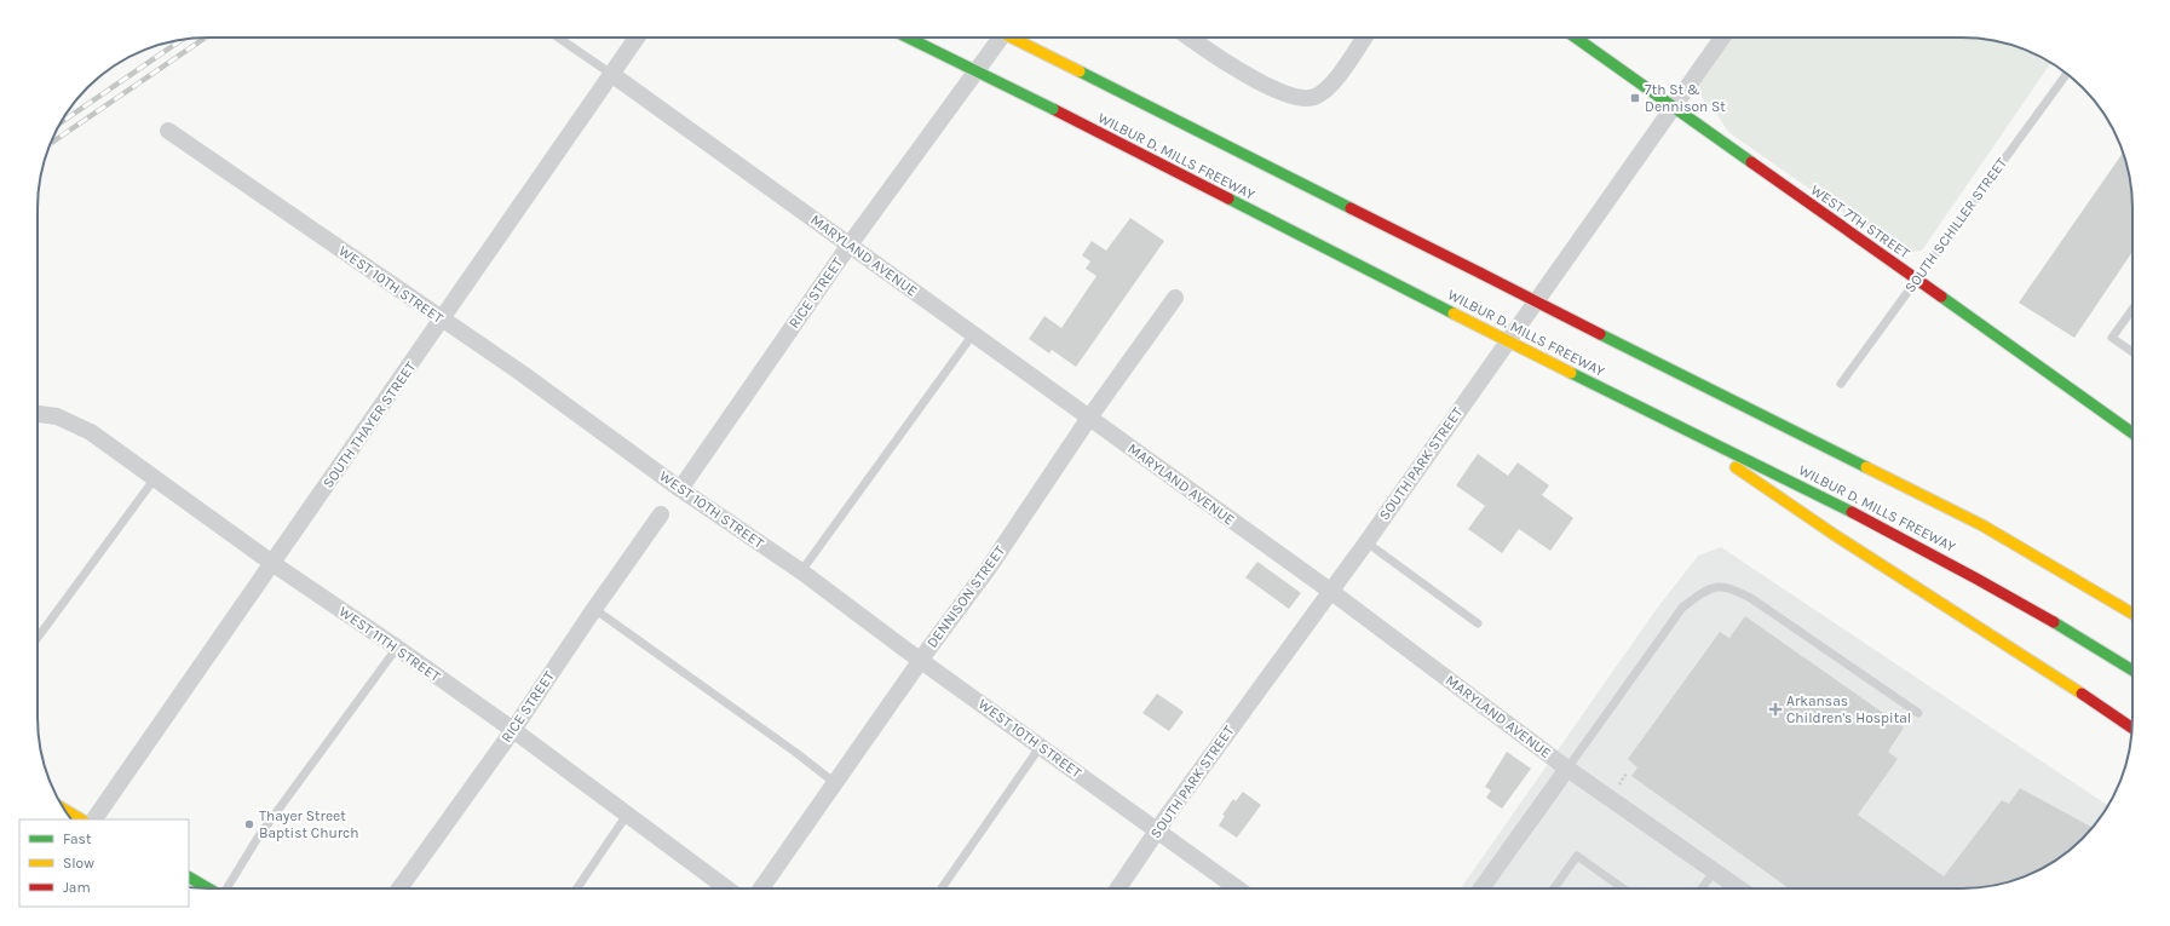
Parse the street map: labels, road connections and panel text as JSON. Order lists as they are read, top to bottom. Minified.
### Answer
{"streets":{"main road":["WILBUR D. MILLS FREEWAY","WEST 7TH STREET"],"street":["MARYLAND AVENUE","WEST 10TH STREET","RICE STREET","SOUTH THAYER STREET","SOUTH PARK STREET","DENNISON STREET","WEST 11TH STREET"],"lane":["SOUTH SCHILLER STREET"]},"crossings":[["WEST 7TH STREET","SOUTH SCHILLER STREET"],["WEST 7TH STREET","SOUTH PARK STREET"],["MARYLAND AVENUE","RICE STREET"],["MARYLAND AVENUE","SOUTH THAYER STREET"],["MARYLAND AVENUE","SOUTH PARK STREET"],["MARYLAND AVENUE","DENNISON STREET"],["WEST 10TH STREET","RICE STREET"],["WEST 10TH STREET","SOUTH THAYER STREET"],["WEST 10TH STREET","SOUTH PARK STREET"],["WEST 10TH STREET","DENNISON STREET"],["RICE STREET","WEST 11TH STREET"],["SOUTH THAYER STREET","WEST 11TH STREET"]],"places":{"transit":["7th St & Dennison St"],"health":["Arkansas Children's Hospital"],"other":["Thayer Street Baptist Church"]},"legend":["Fast","Slow","Jam"]}
